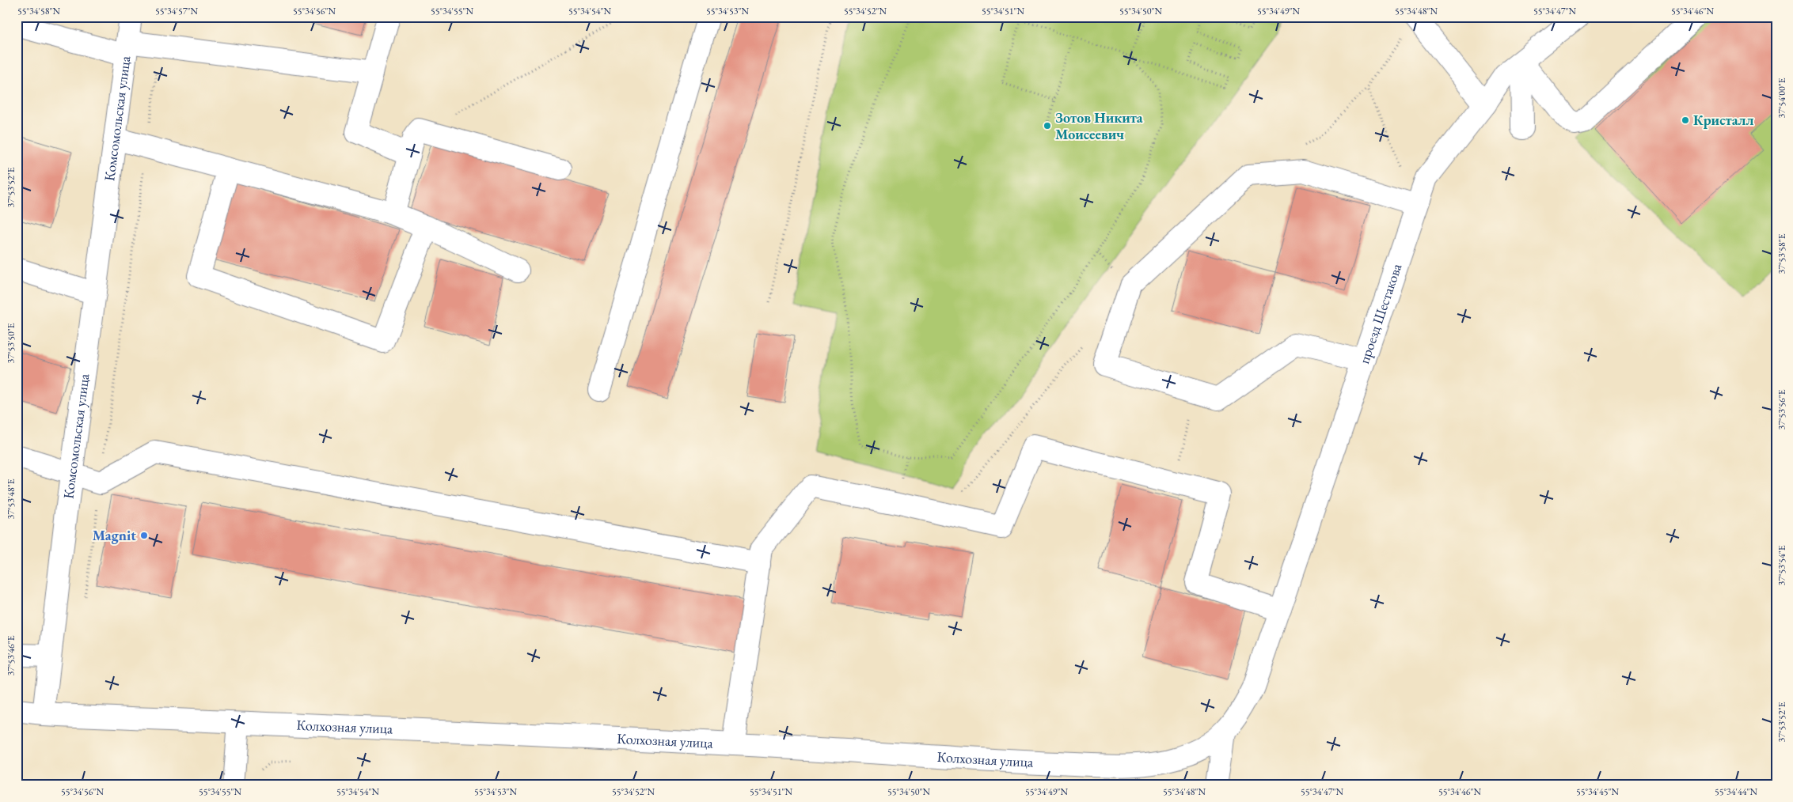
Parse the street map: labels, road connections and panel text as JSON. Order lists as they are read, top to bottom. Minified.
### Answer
{"streets":{"street":["Комсомольская улица","проезд Шестакова","Колхозная улица"]},"crossings":[["Комсомольская улица","Колхозная улица"],["проезд Шестакова","Колхозная улица"]],"places":["Кристалл","Зотов Никита Моисеевич","Magnit"],"coordinates":["55°34'58\"N","55°34'57\"N","55°34'56\"N","55°34'55\"N","55°34'54\"N","55°34'53\"N","55°34'52\"N","55°34'51\"N","55°34'50\"N","55°34'49\"N","55°34'48\"N","55°34'47\"N","55°34'46\"N","37°54'00\"E","37°53'52\"E","37°53'58\"E","37°53'50\"E","37°53'56\"E","37°53'48\"E","37°53'54\"E","37°53'46\"E","55°34'45\"N","55°34'44\"N"]}
